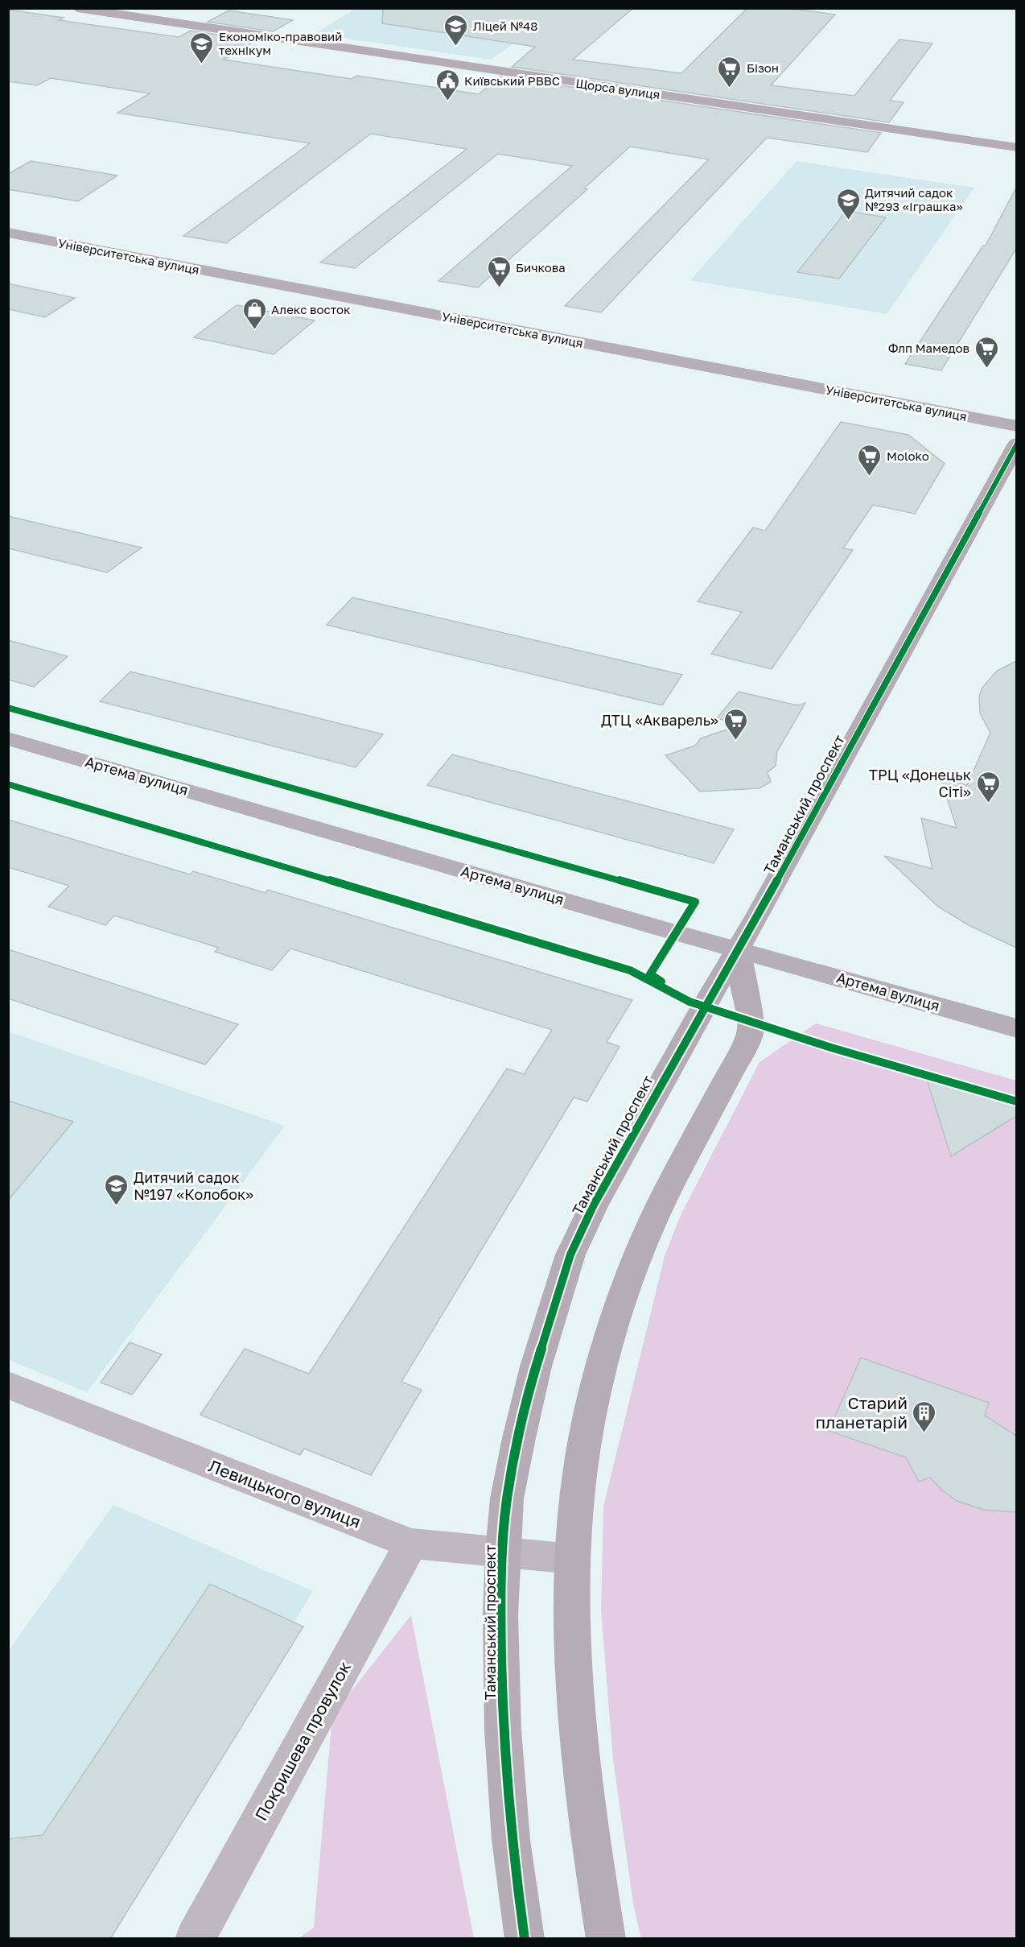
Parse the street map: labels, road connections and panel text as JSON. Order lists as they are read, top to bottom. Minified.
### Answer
{"streets":{"main road":["Університетська вулиця","Артема вулиця"],"street":["Щорса вулиця","Таманський проспект","Левицького вулиця","Покришева провулок"]},"crossings":[["Артема вулиця","Таманський проспект"],["Таманський проспект","Левицького вулиця"],["Левицького вулиця","Покришева провулок"]],"places":{"school or university":["Ліцей №48","Економіко-правовий технікум","Дитячий садок №293 «Іграшка»","Дитячий садок №197 «Колобок»"],"supermarket":["Бізон","Бичкова","Флп Мамедов","Moloko","ДТЦ «Акварель»","ТРЦ «Донецьк Сіті»"],"public building":["Київський РВВС"],"shop":["Алекс восток"],"building":["Старий планетарій"]}}
